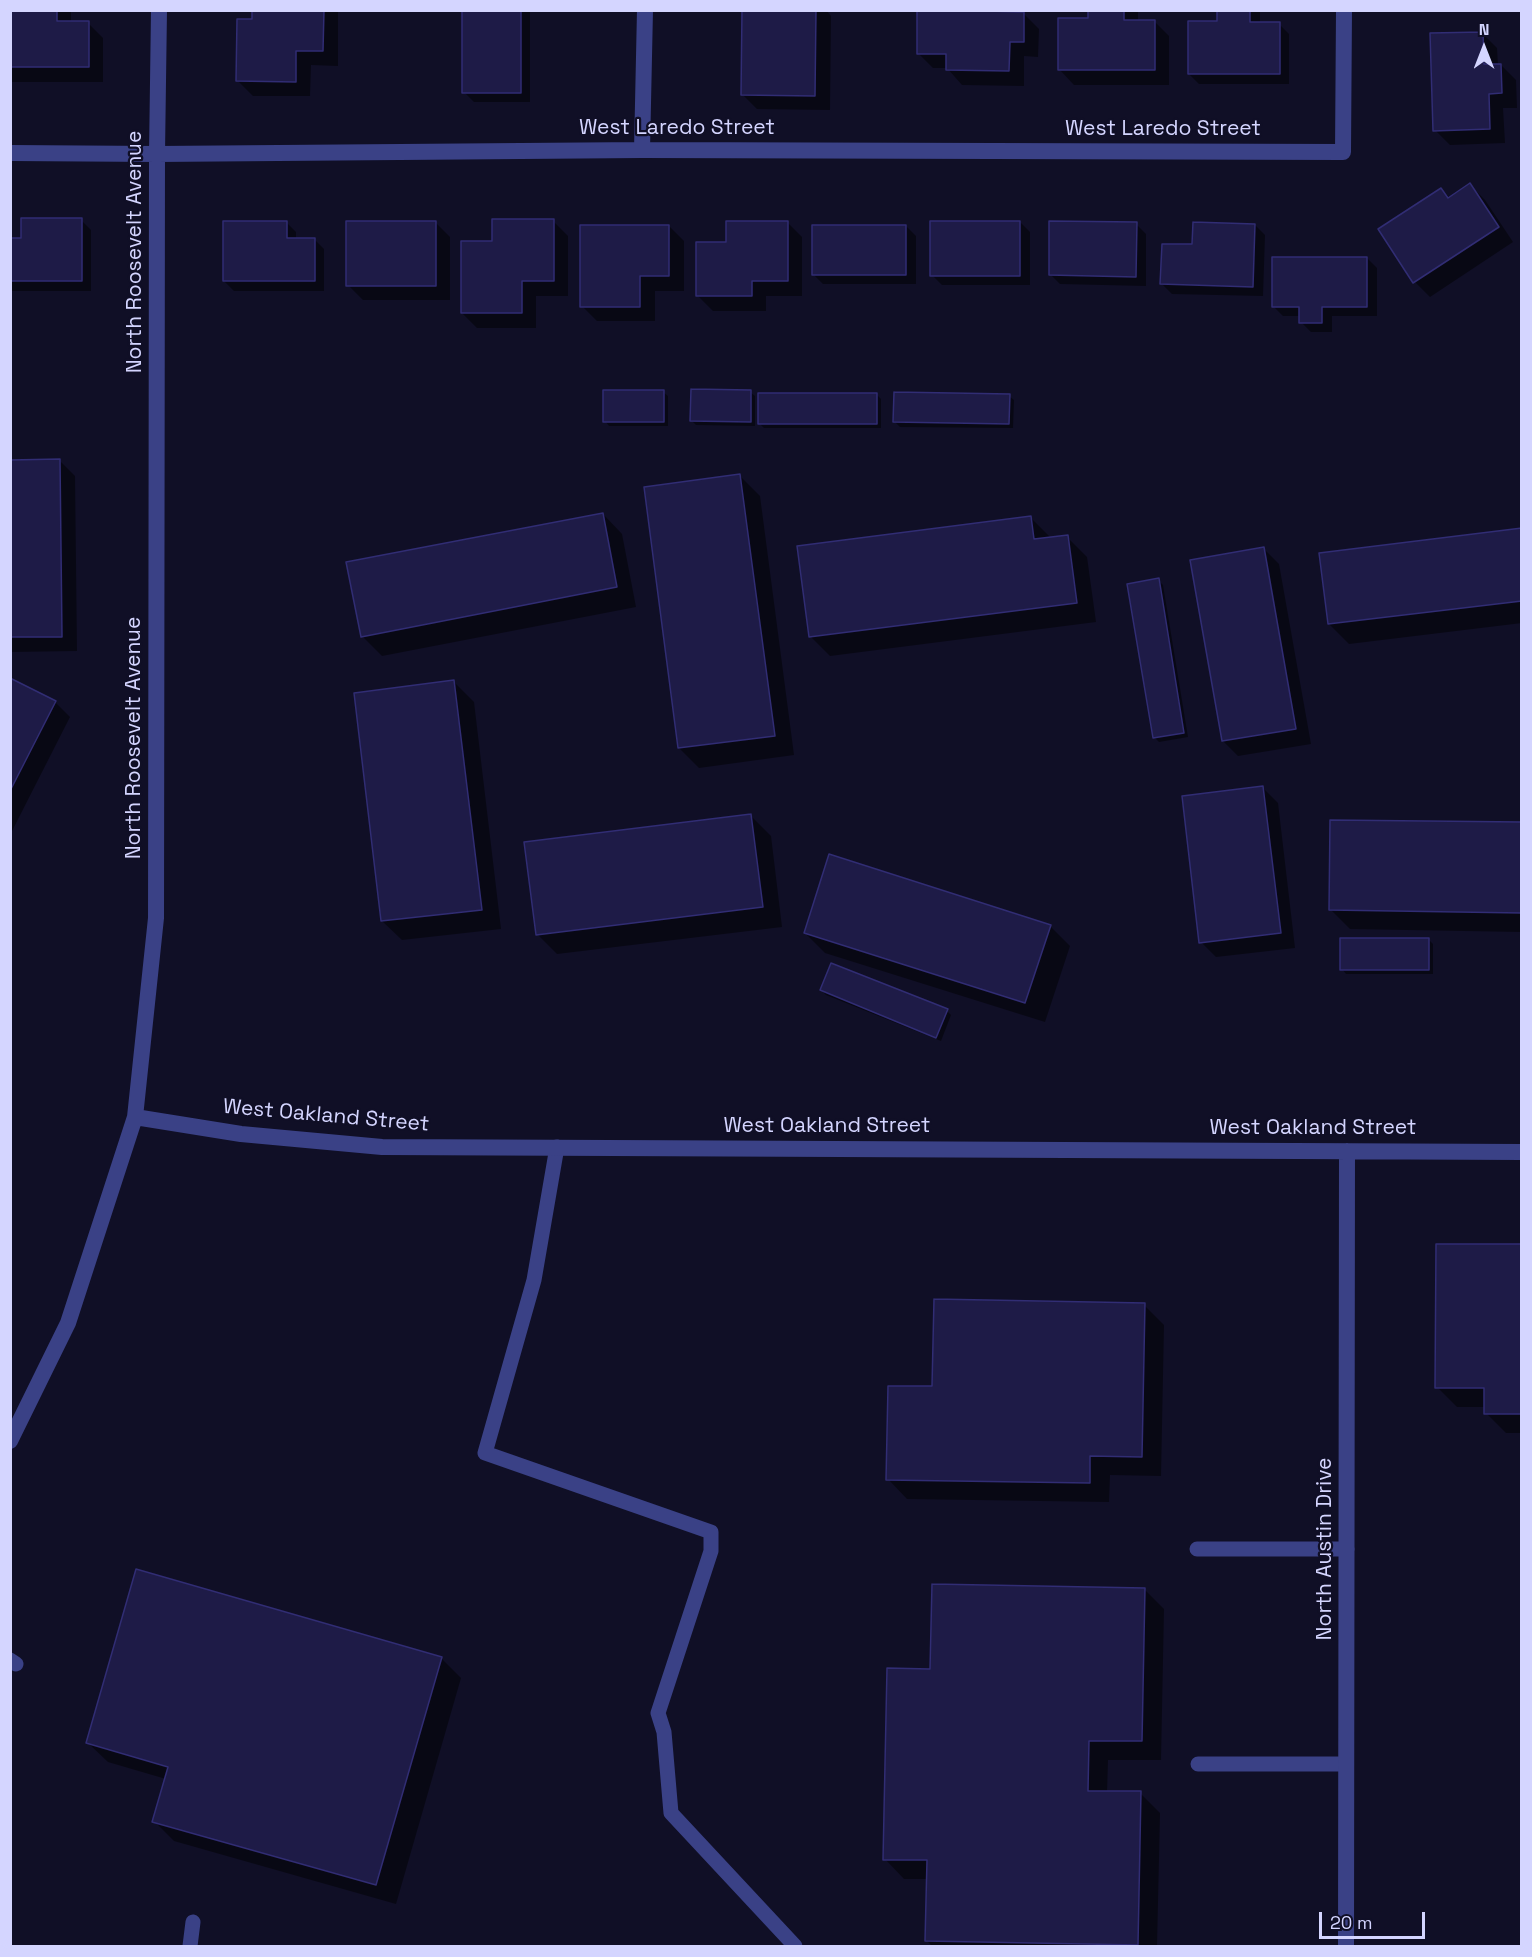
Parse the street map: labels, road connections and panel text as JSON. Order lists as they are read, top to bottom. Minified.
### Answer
{"streets":{"street":["West Laredo Street","North Roosevelt Avenue","West Oakland Street","North Austin Drive"]},"crossings":[["West Laredo Street","North Roosevelt Avenue"],["North Roosevelt Avenue","West Oakland Street"],["West Oakland Street","North Austin Drive"]],"scale_bar":"20 m","north":"top"}
